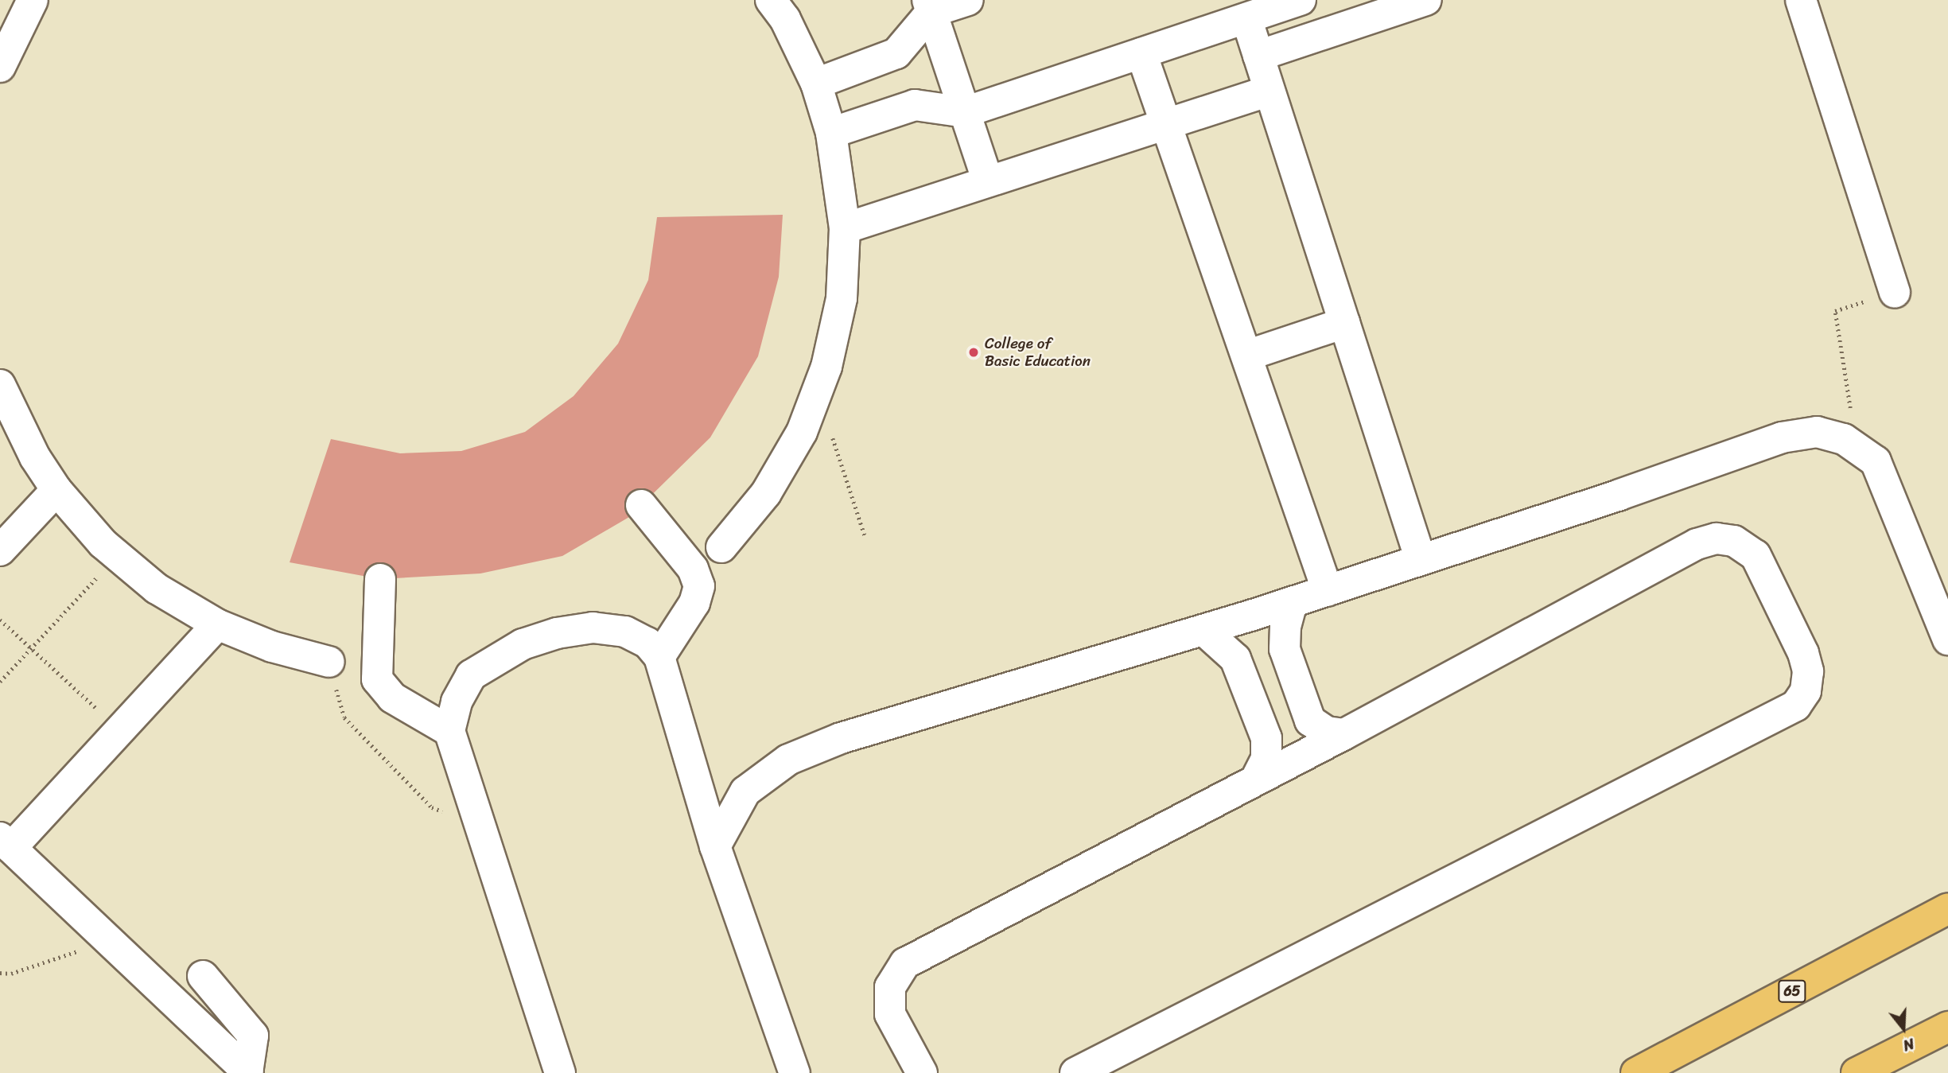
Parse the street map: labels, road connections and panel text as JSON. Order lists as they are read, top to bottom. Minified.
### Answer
{"streets":{"main road":["65"]},"places":["College of Basic Education"],"north":"bottom"}
